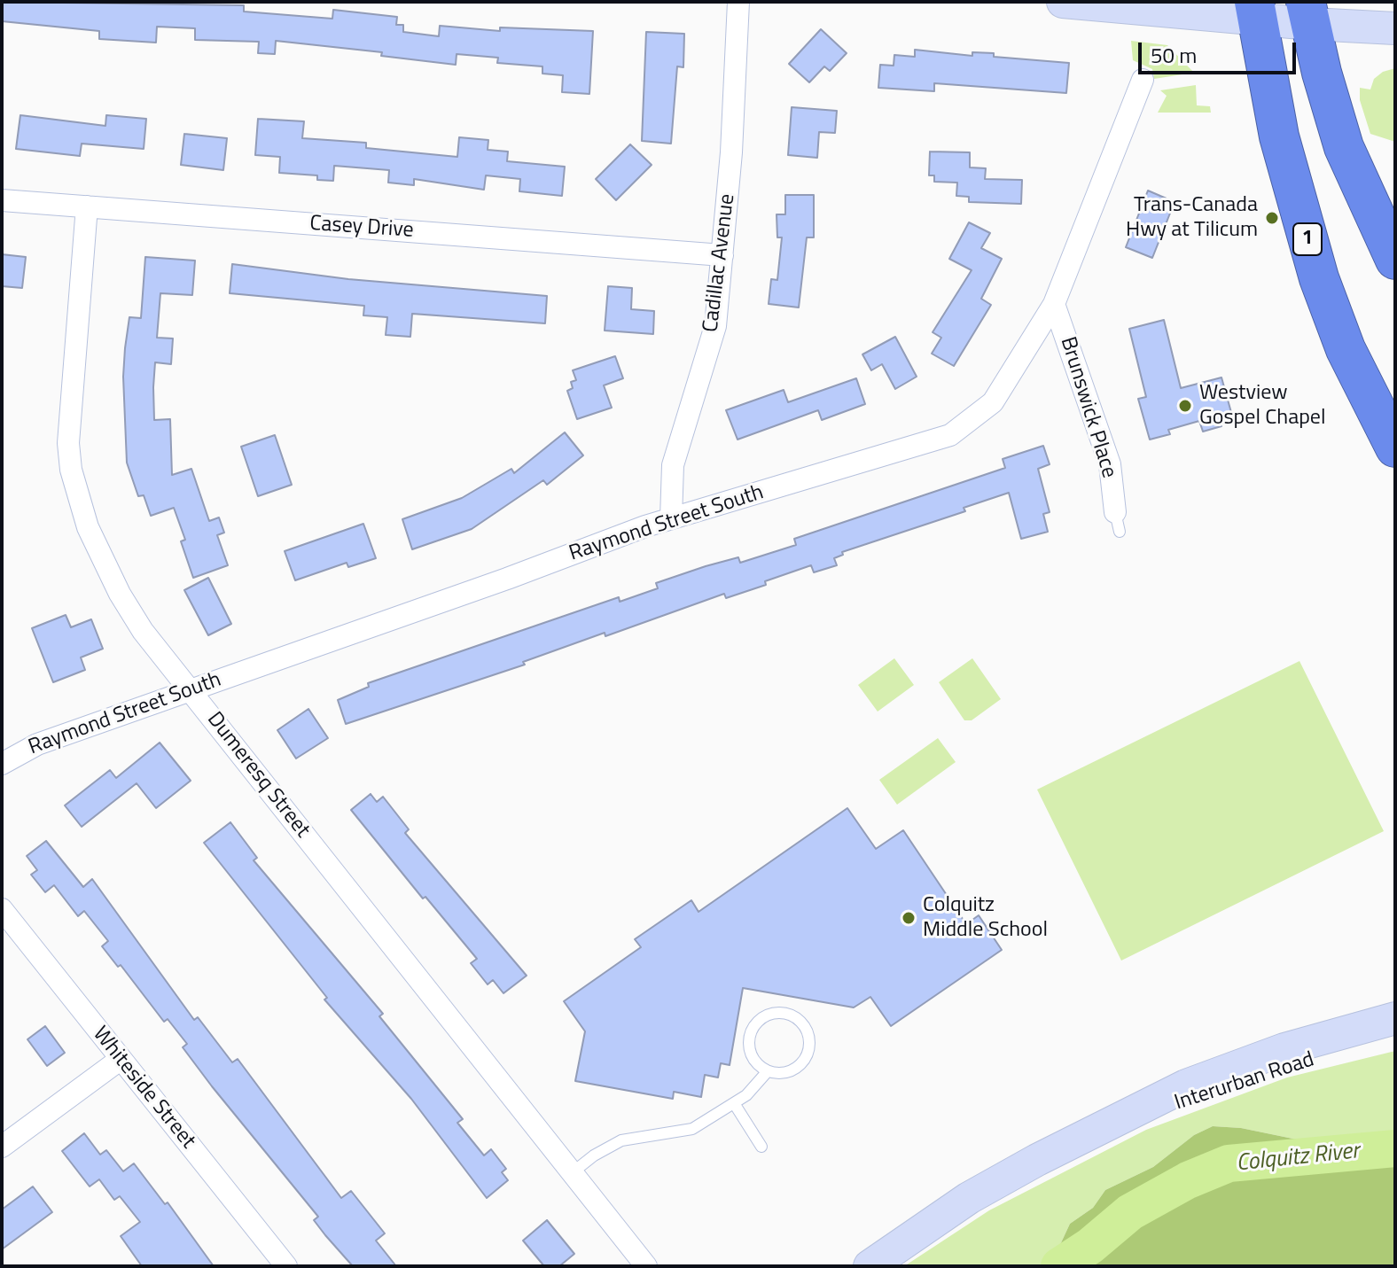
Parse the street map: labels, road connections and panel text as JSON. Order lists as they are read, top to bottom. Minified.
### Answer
{"streets":{"highway":["1"],"main road":["Interurban Road"],"street":["Casey Drive","Cadillac Avenue","Brunswick Place","Raymond Street South","Dumeresq Street","Whiteside Street"]},"crossings":[["Casey Drive","Cadillac Avenue"],["Casey Drive","Dumeresq Street"],["Cadillac Avenue","Raymond Street South"],["Brunswick Place","Raymond Street South"],["Raymond Street South","Dumeresq Street"]],"water":["Colquitz River"],"places":["Trans-Canada Hwy at Tilicum","Westview Gospel Chapel","Colquitz Middle School"],"scale_bar":"50 m"}
